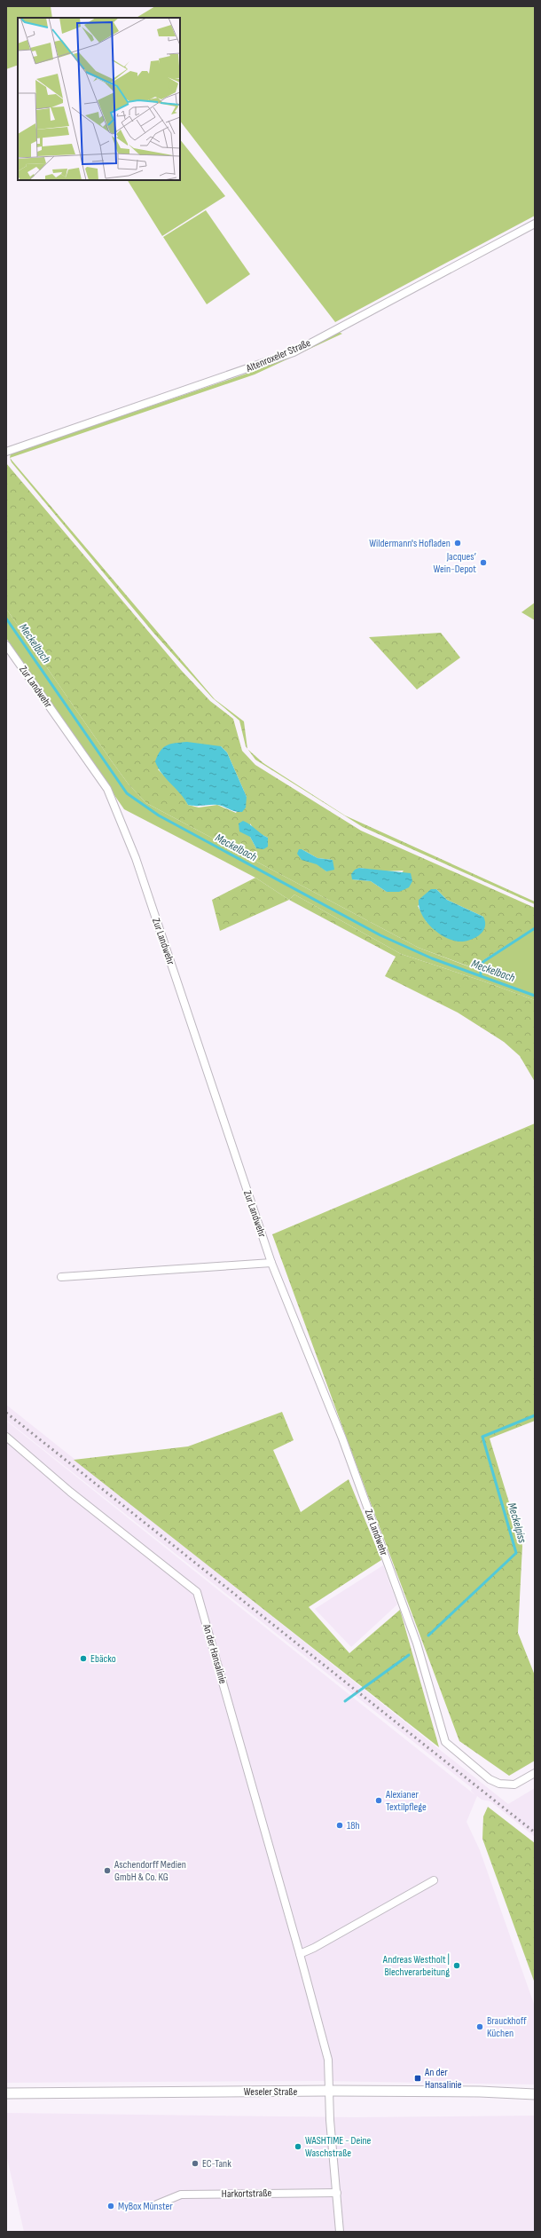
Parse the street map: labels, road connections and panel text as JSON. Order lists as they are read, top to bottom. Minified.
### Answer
{"streets":{"main road":["Weseler Straße"],"street":["Altenroxeler Straße","Zur Landwehr","An der Hansalinie","Harkortstraße"]},"crossings":[["An der Hansalinie","Weseler Straße"]],"water":["Meckelbach","Meckelpiss"],"places":{"other":["Wildermann's Hofladen","Jacques’ Wein-Depot","Ebäcko","Alexianer Textilpflege","18h","Aschendorff Medien GmbH & Co. KG","Andreas Westholt | Blechverarbeitung","Brauckhoff Küchen","WASHTIME - Deine Waschstraße","EC-Tank","MyBox Münster"],"transit":["An der Hansalinie"]}}
